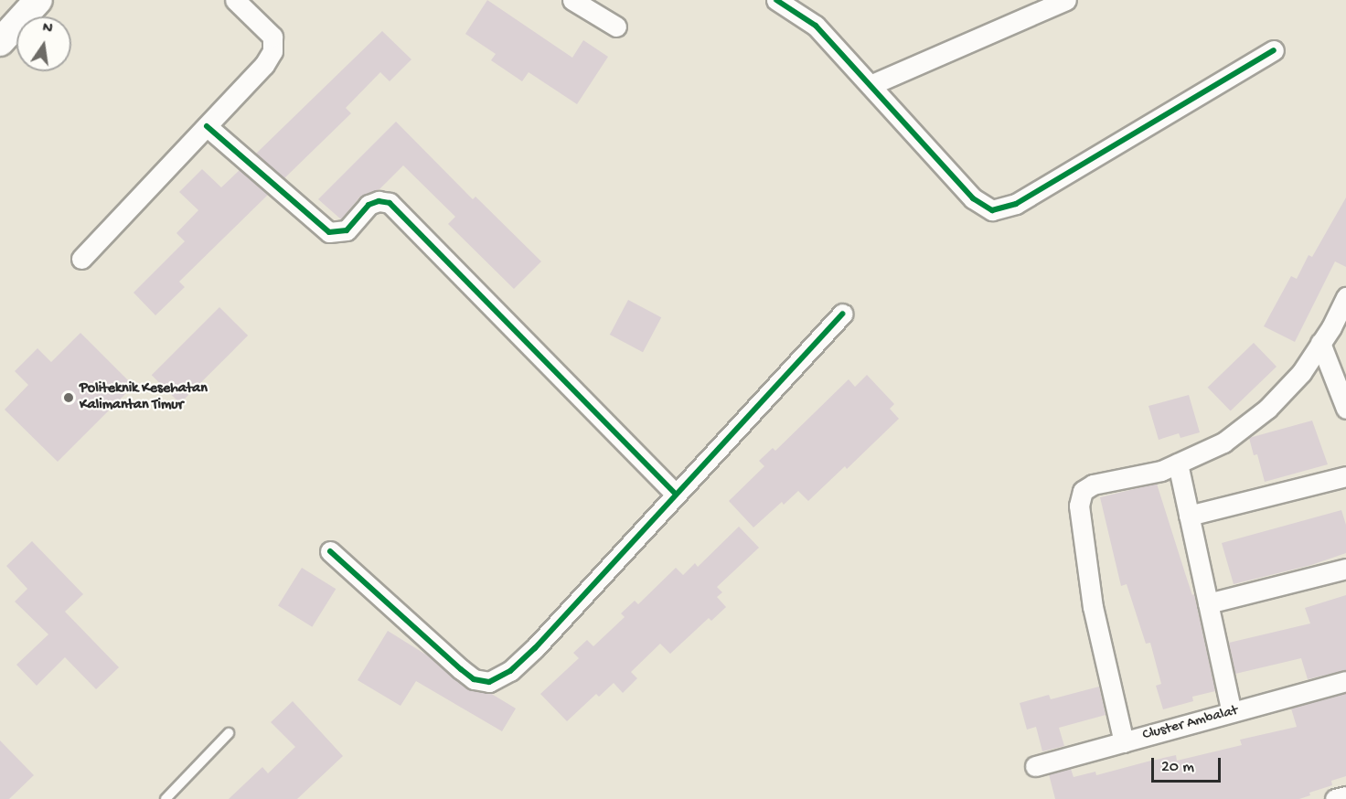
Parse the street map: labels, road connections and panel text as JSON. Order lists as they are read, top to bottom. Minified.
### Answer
{"streets":{"street":["Cluster Ambalat"]},"places":["Politeknik Kesehatan Kalimantan Timur"],"scale_bar":"20 m","north":"top"}
